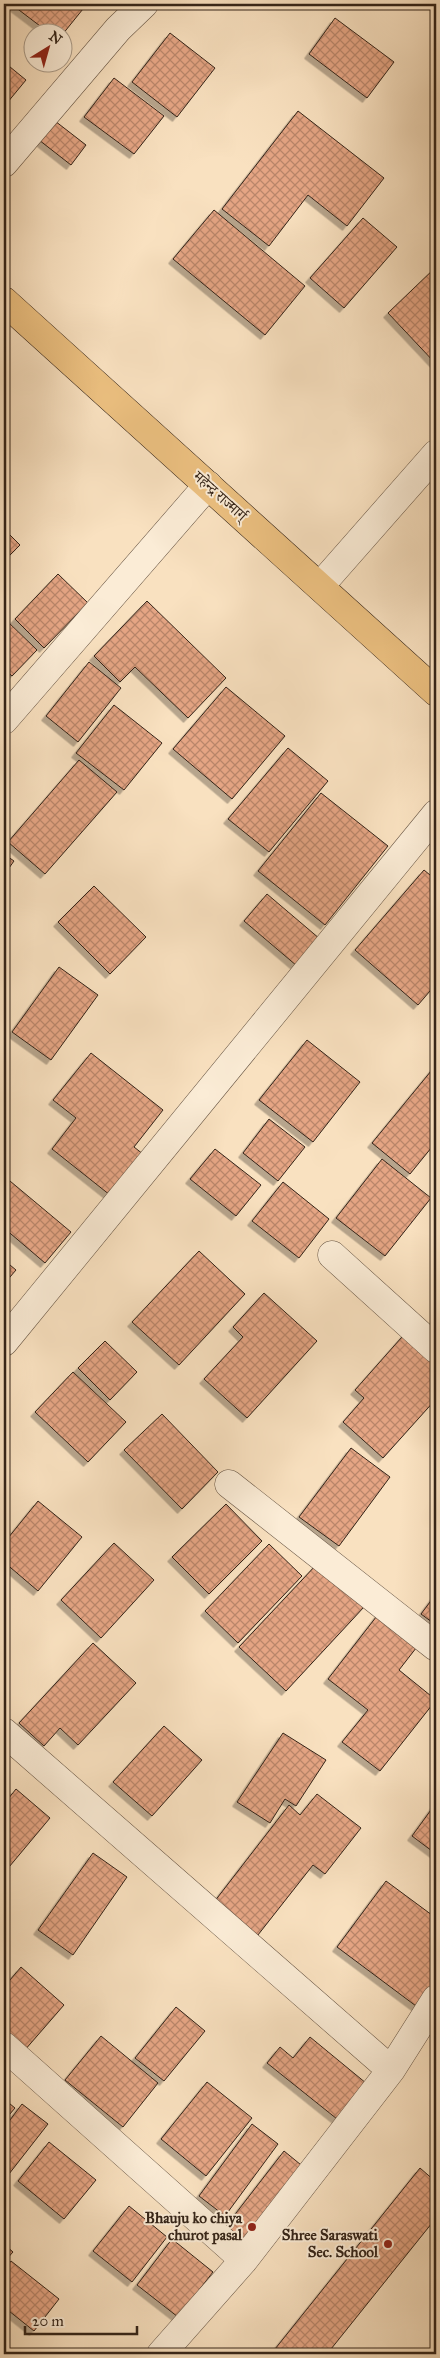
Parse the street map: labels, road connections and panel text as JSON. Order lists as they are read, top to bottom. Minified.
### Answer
{"streets":{"highway":["महेन्द्र राज्मार्ग्"]},"places":["Bhauju ko chiya churot pasal","Shree Saraswati Sec. School"],"scale_bar":"20 m","north":"top right"}
